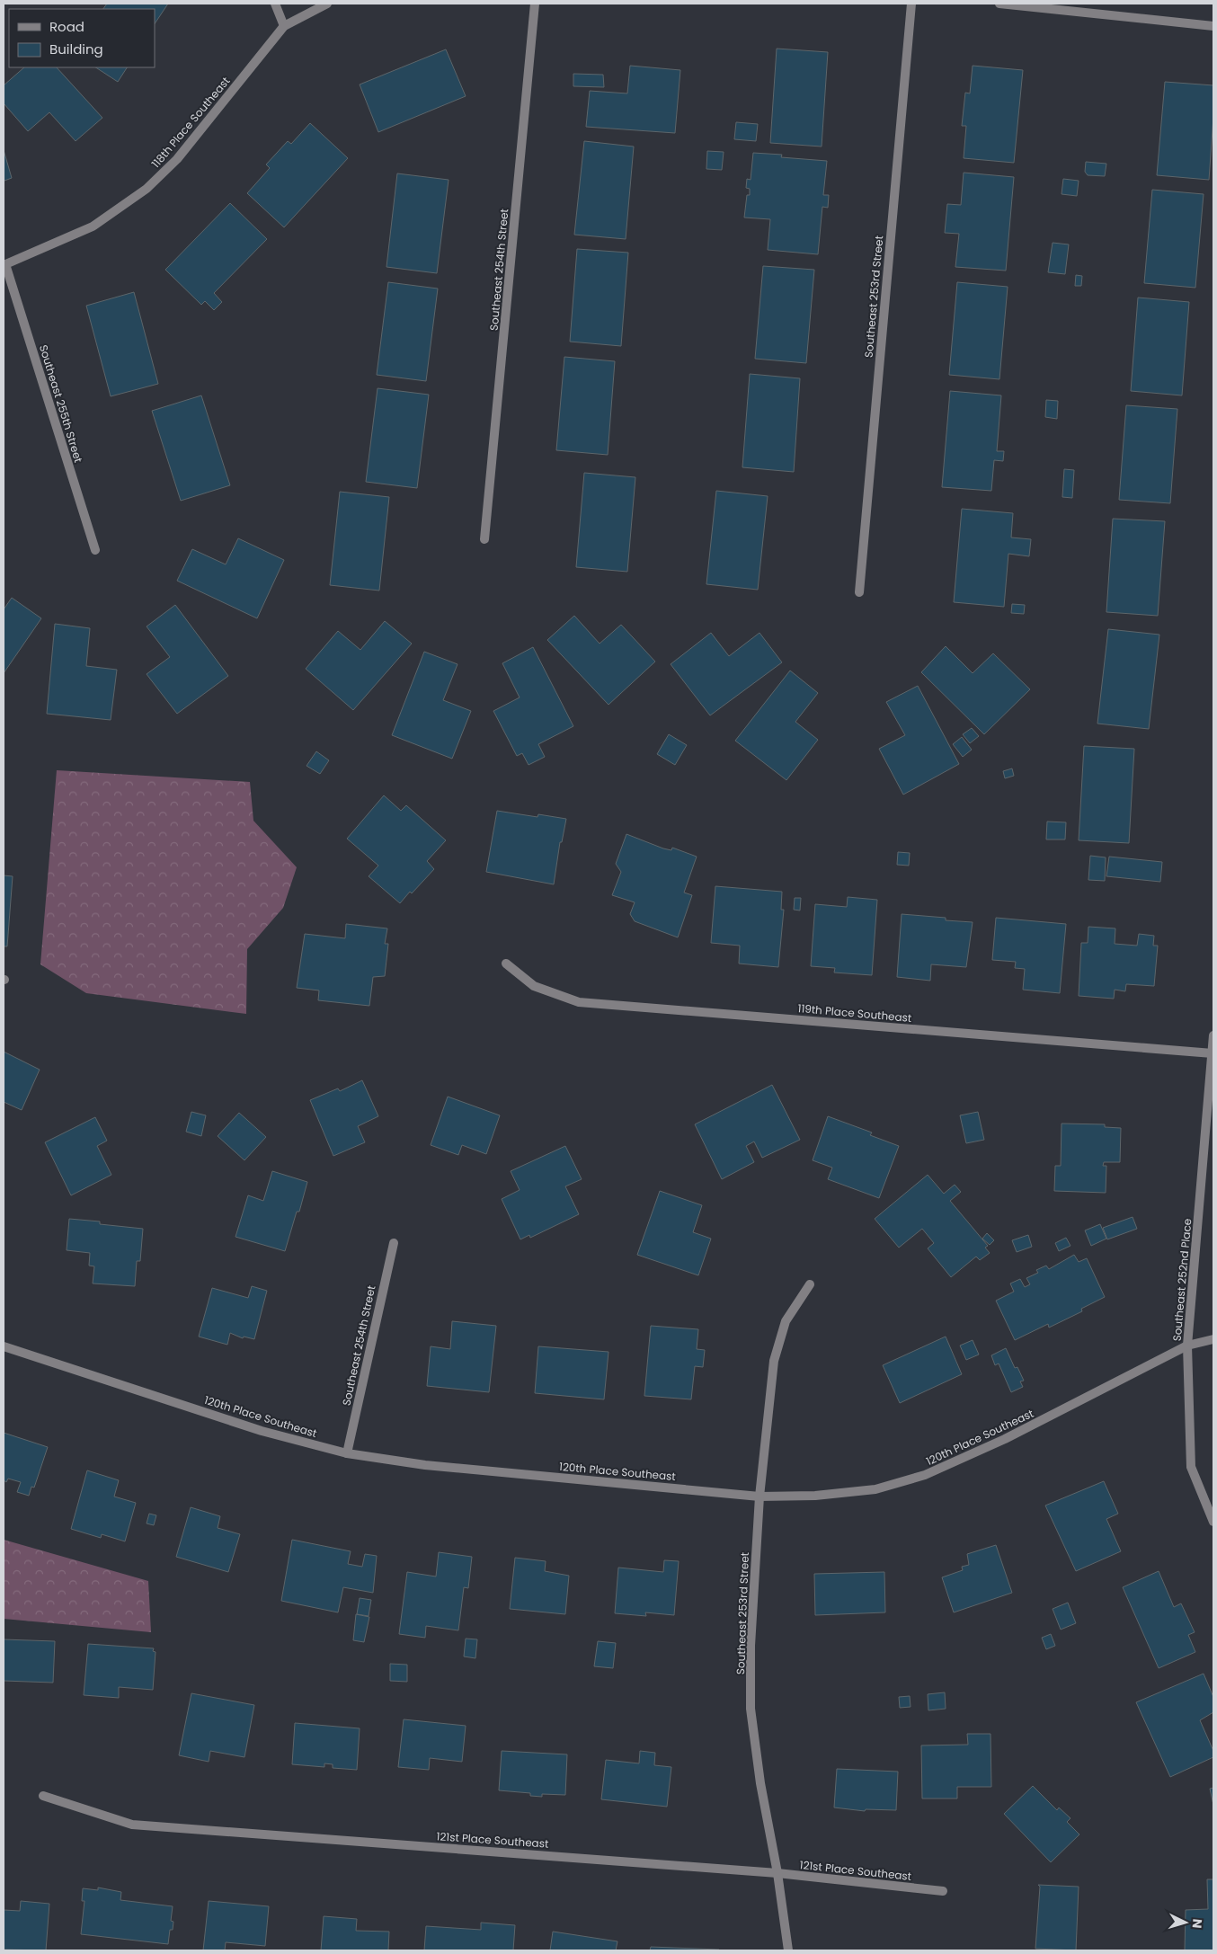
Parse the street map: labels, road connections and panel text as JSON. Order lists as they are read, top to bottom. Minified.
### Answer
{"streets":{"street":["118th Place Southeast","Southeast 254th Street","Southeast 253rd Street","Southeast 255th Street","119th Place Southeast","Southeast 252nd Place","120th Place Southeast","121st Place Southeast"]},"crossings":[["118th Place Southeast","Southeast 255th Street"],["Southeast 254th Street","120th Place Southeast"],["Southeast 253rd Street","120th Place Southeast"],["Southeast 253rd Street","121st Place Southeast"],["119th Place Southeast","Southeast 252nd Place"],["Southeast 252nd Place","120th Place Southeast"]],"legend":["Road","Building"],"north":"right"}
